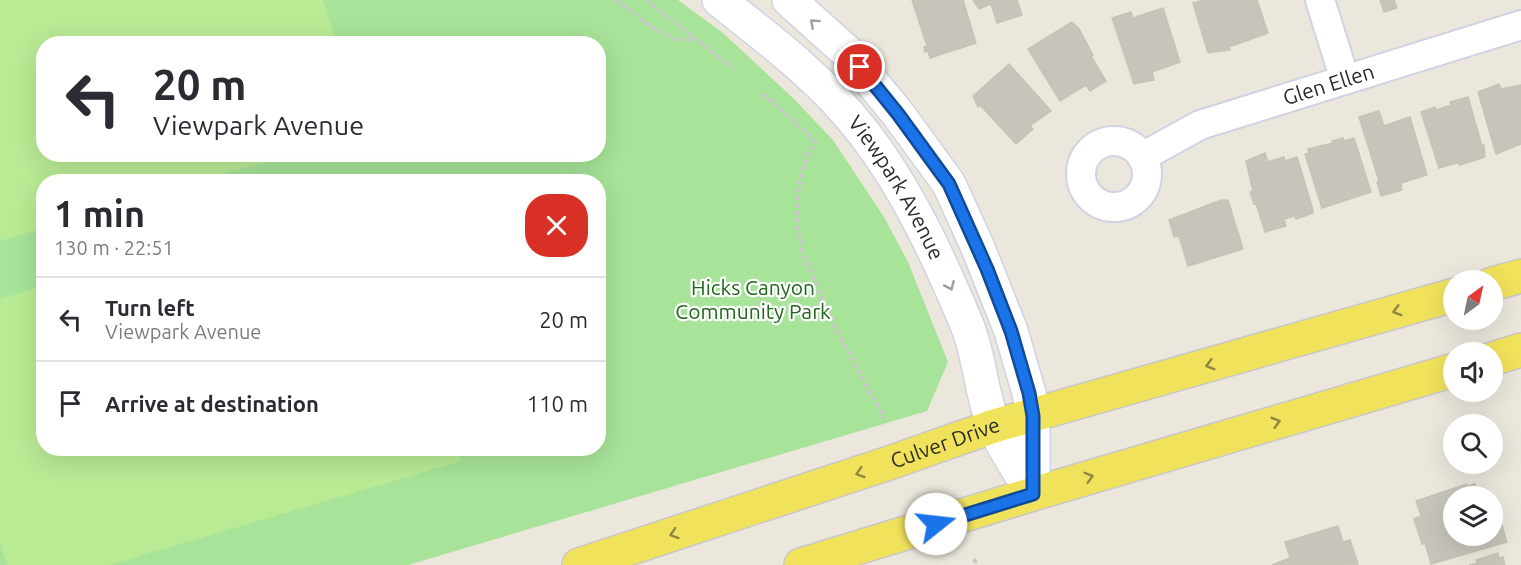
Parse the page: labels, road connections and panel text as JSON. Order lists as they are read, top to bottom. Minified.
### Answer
{"streets":{"main road":["Culver Drive"],"street":["Glen Ellen","Viewpark Avenue"]},"crossings":[["Viewpark Avenue","Culver Drive"]],"parks":["Hicks Canyon Community Park"],"north":"top right","page":{"turn":["20 m","Viewpark Avenue"],"heading":["1 min","130 m · 22:51"],"list":[{"name":"Turn left","note":"Viewpark Avenue","value":"20 m"},{"name":"Arrive at destination","value":"110 m"}]}}
